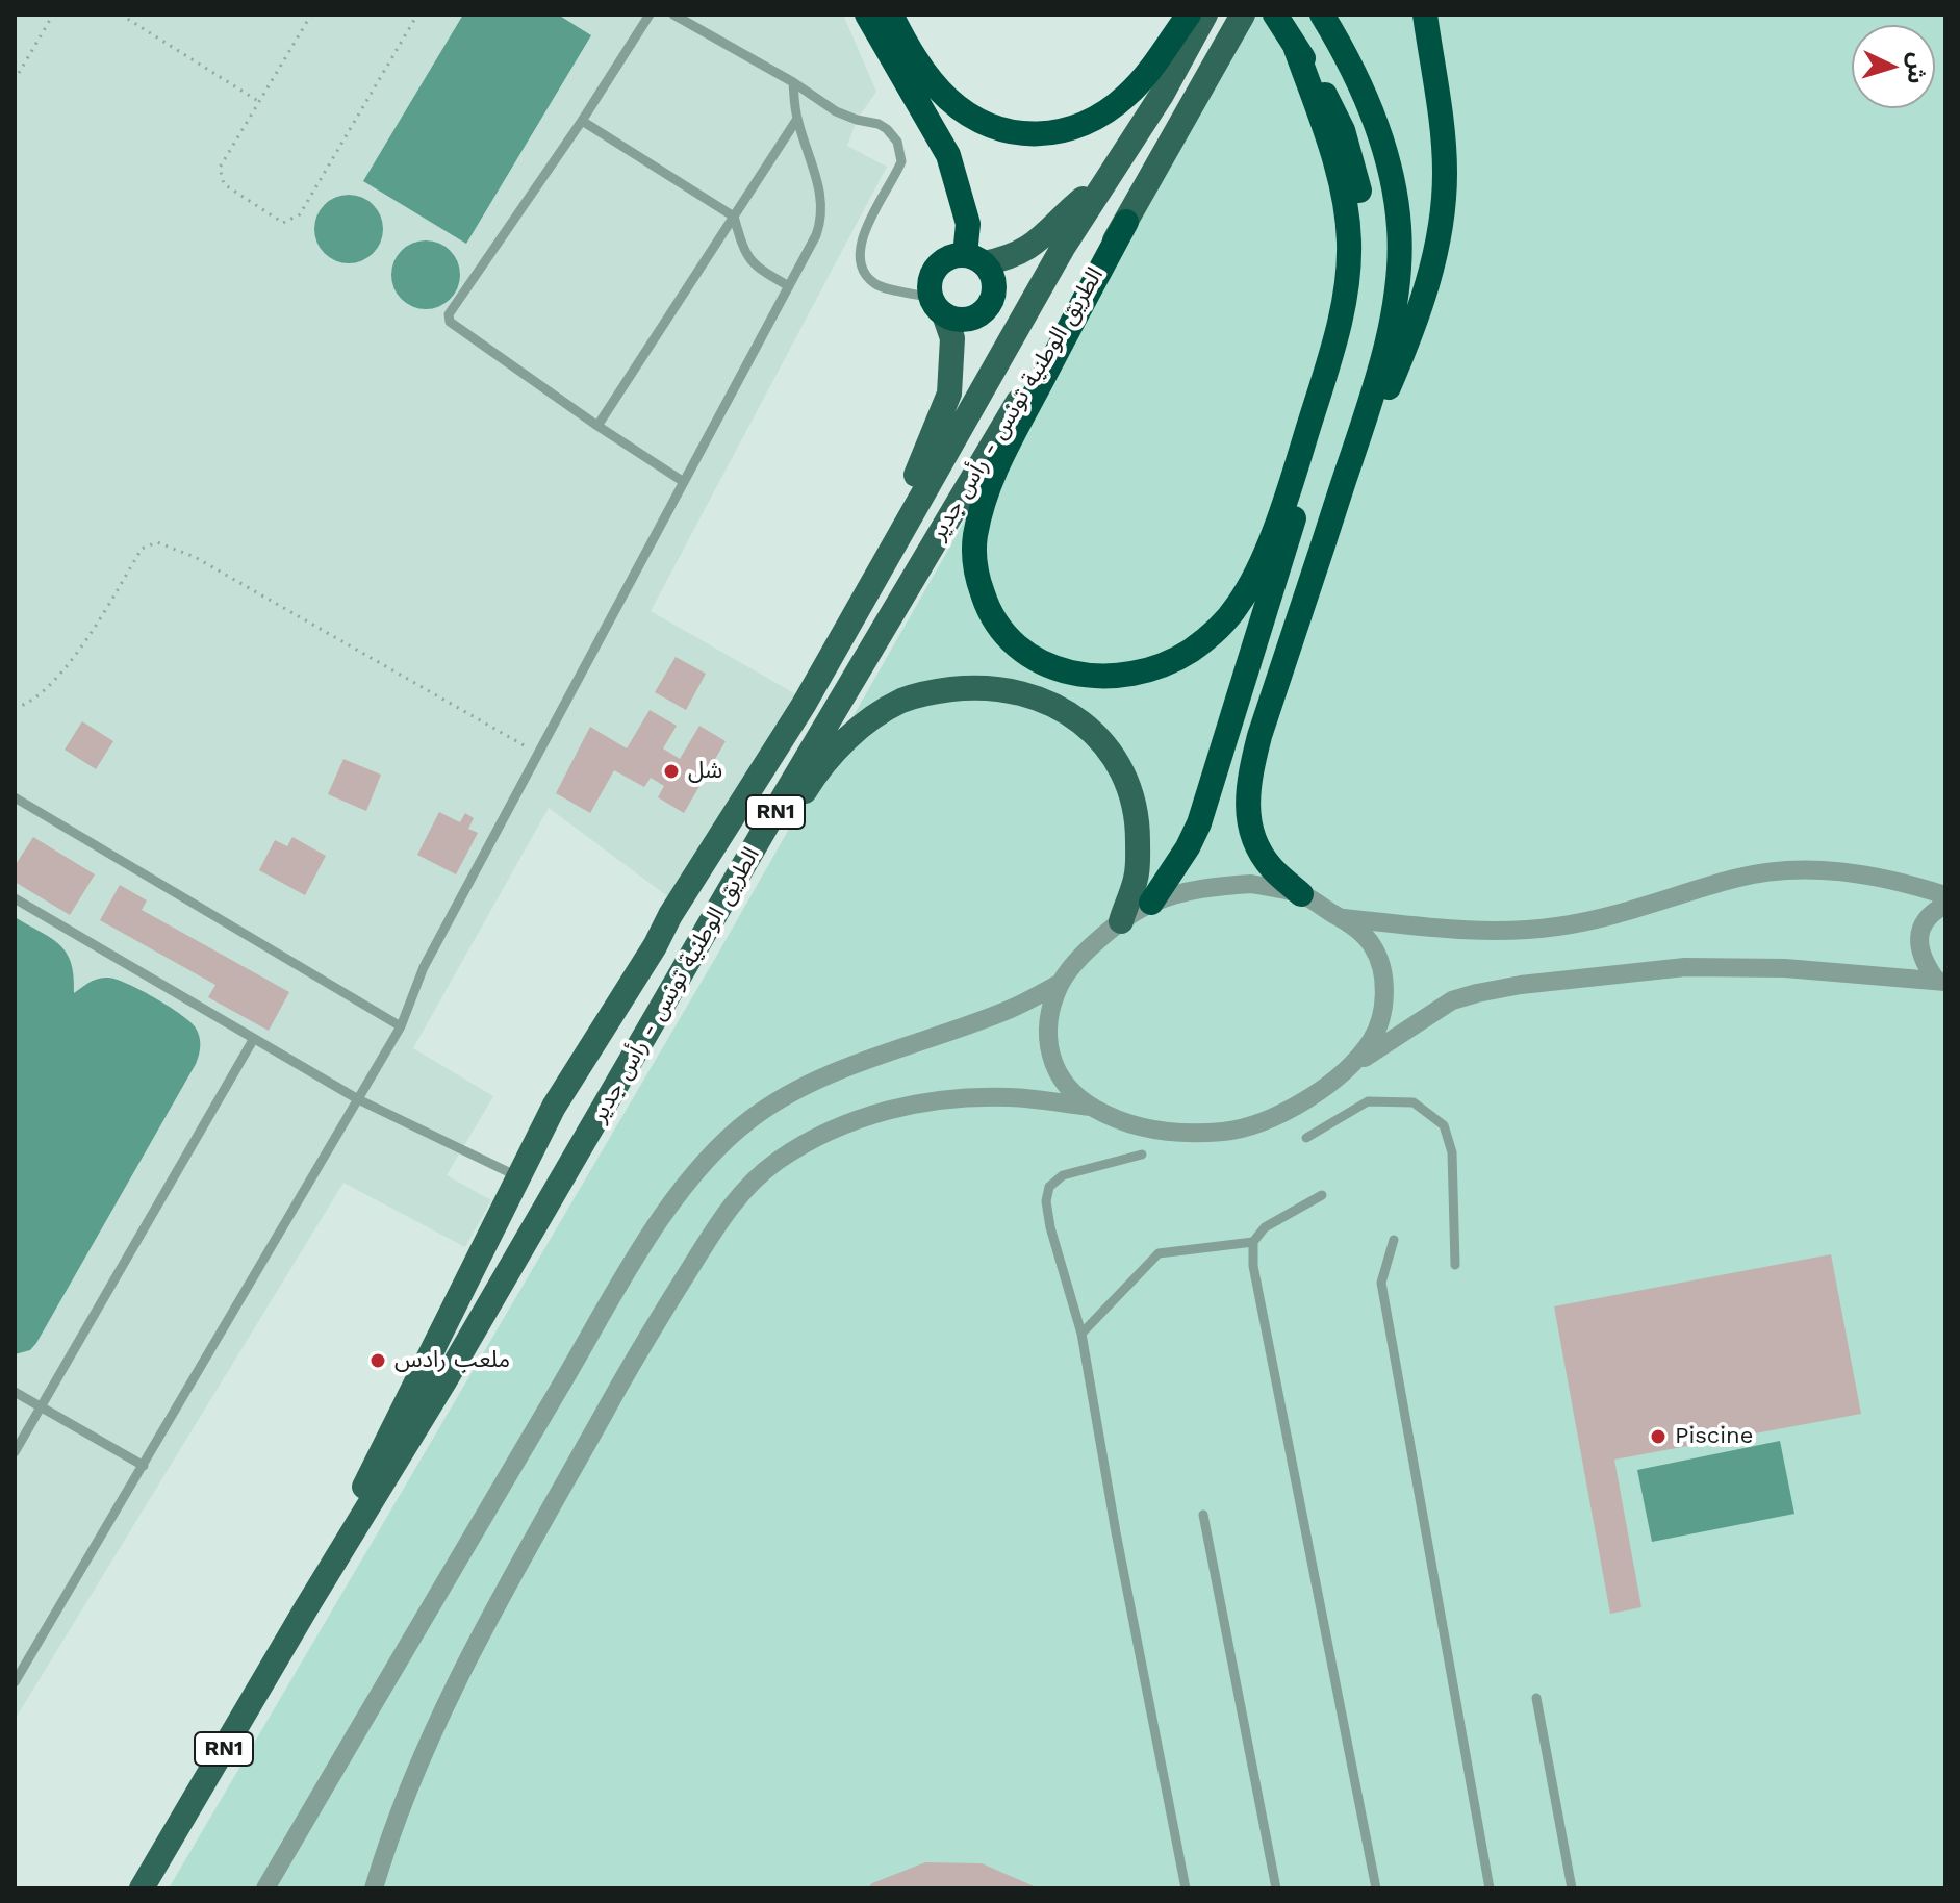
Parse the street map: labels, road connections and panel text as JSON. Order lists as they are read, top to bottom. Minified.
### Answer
{"streets":{"main road":["الطريق الوطنية تونس - رأس جدير","RN1"]},"places":["شل","ملعب رادس","Piscine"],"north":"right"}
